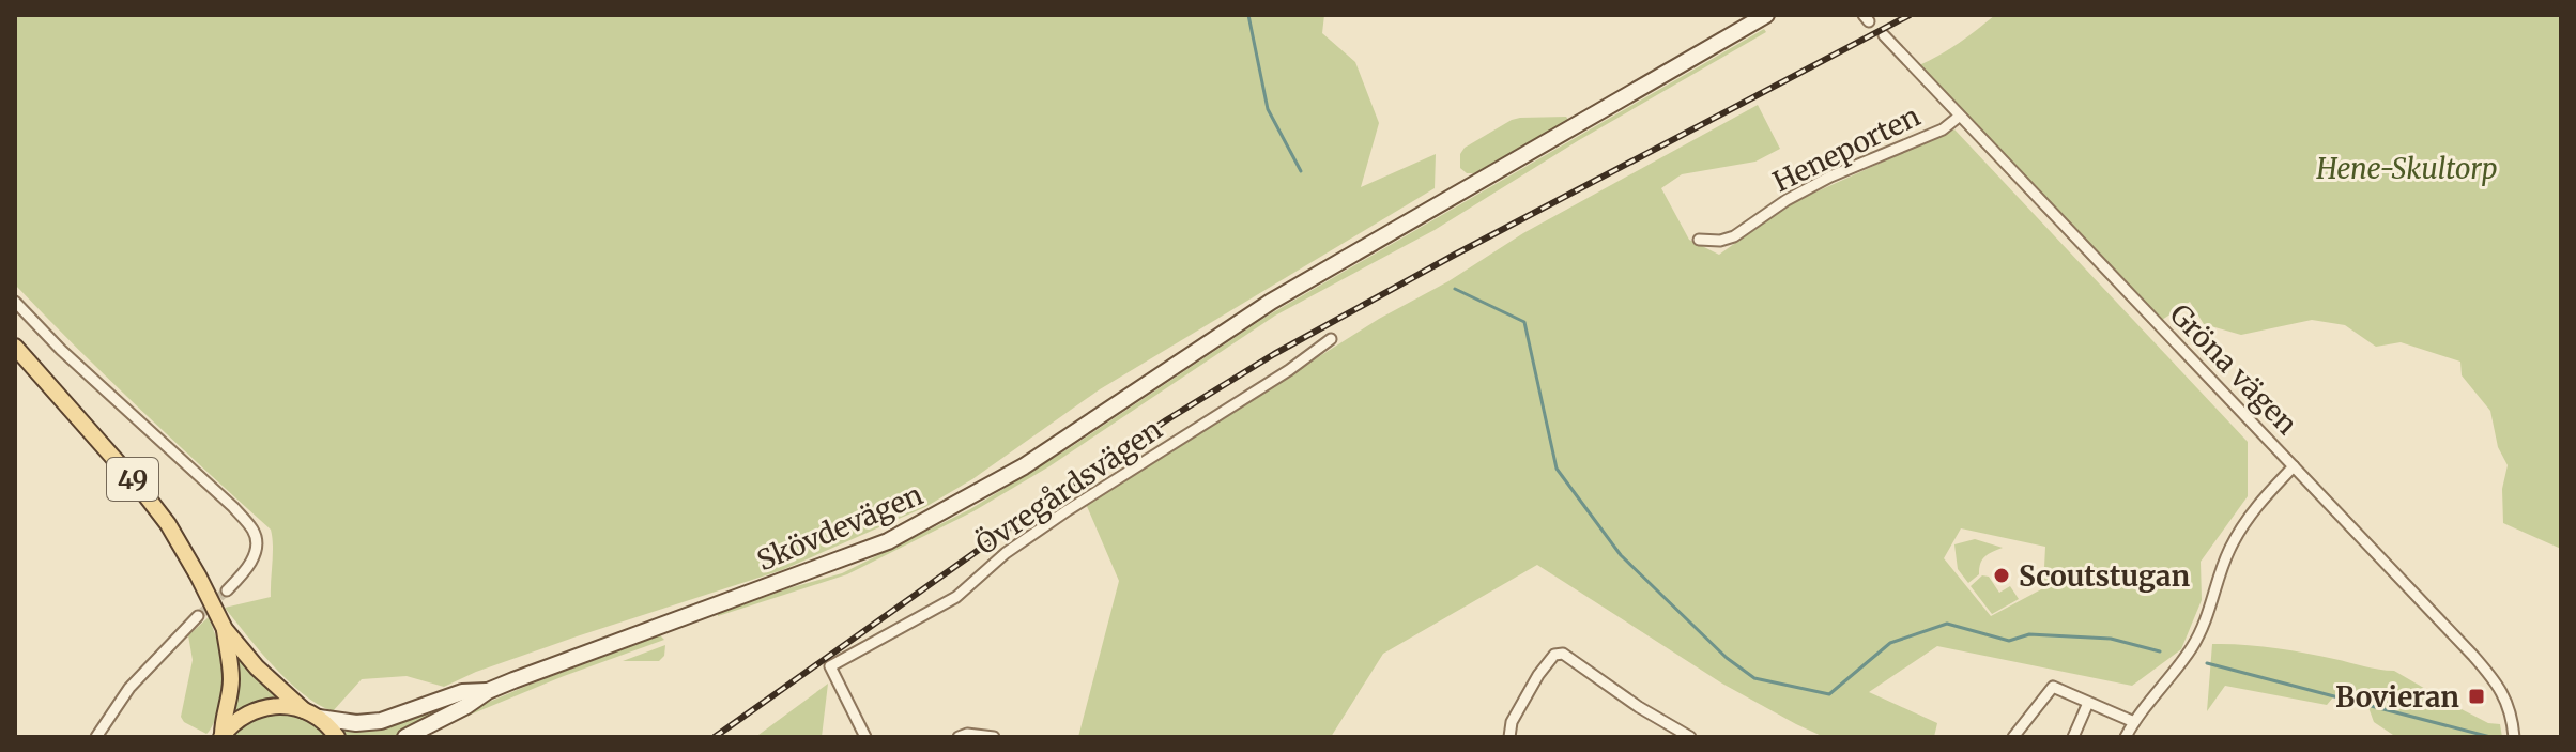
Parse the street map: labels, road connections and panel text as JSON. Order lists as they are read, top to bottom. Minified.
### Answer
{"streets":{"main road":["49","Skövdevägen"],"street":["Heneporten","Gröna vägen","Övregårdsvägen"]},"crossings":[["Heneporten","Gröna vägen"]],"parks":["Hene-Skultorp"],"places":{"other":["Scoutstugan"],"transit":["Bovieran"]}}
